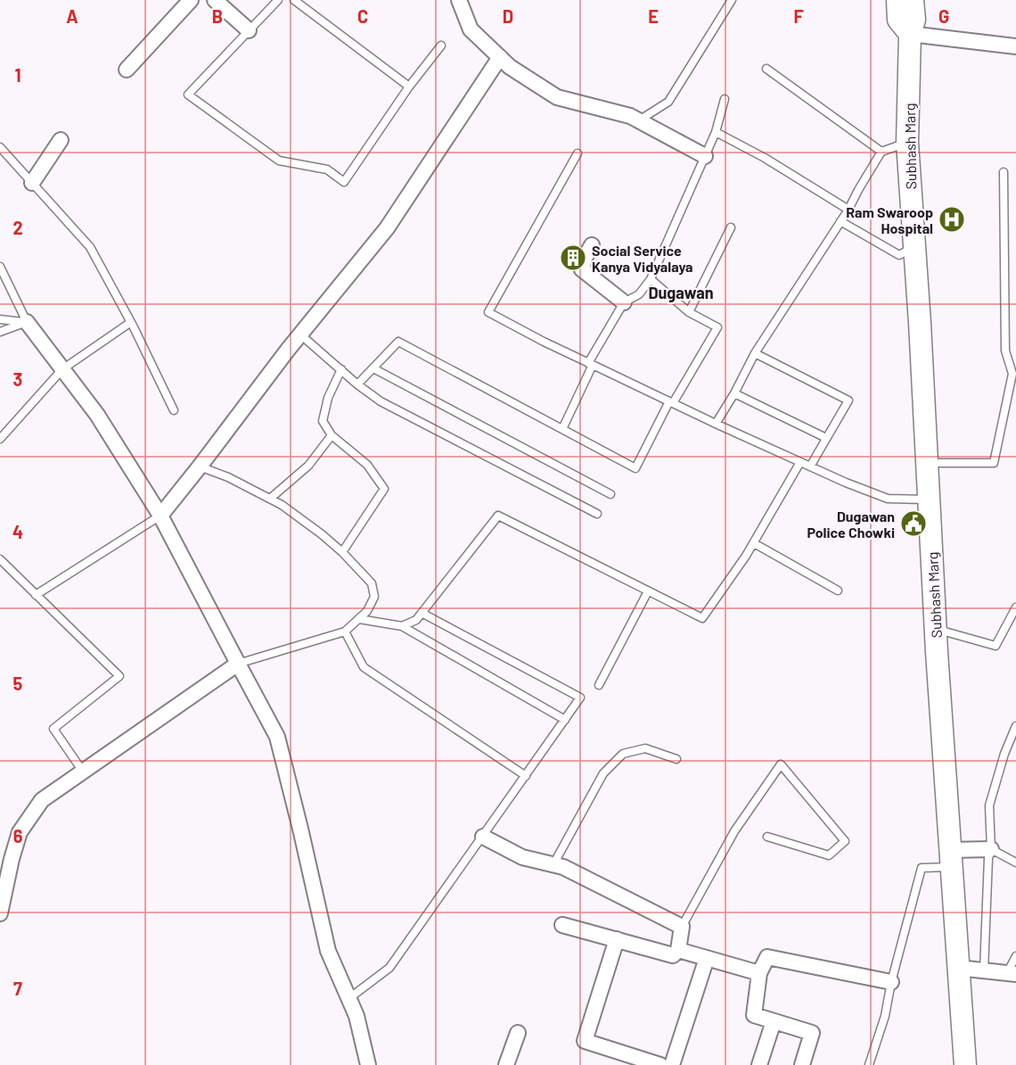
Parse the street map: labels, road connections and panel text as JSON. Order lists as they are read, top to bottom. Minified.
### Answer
{"streets":{"main road":["Subhash Marg"]},"districts":["Dugawan"],"places":{"hospital":["Ram Swaroop Hospital"],"building":["Social Service Kanya Vidyalaya"],"public building":["Dugawan Police Chowki"]},"grid":{"columns":["A","B","C","D","E","F","G"],"rows":["1","2","3","4","5","6","7"]}}
